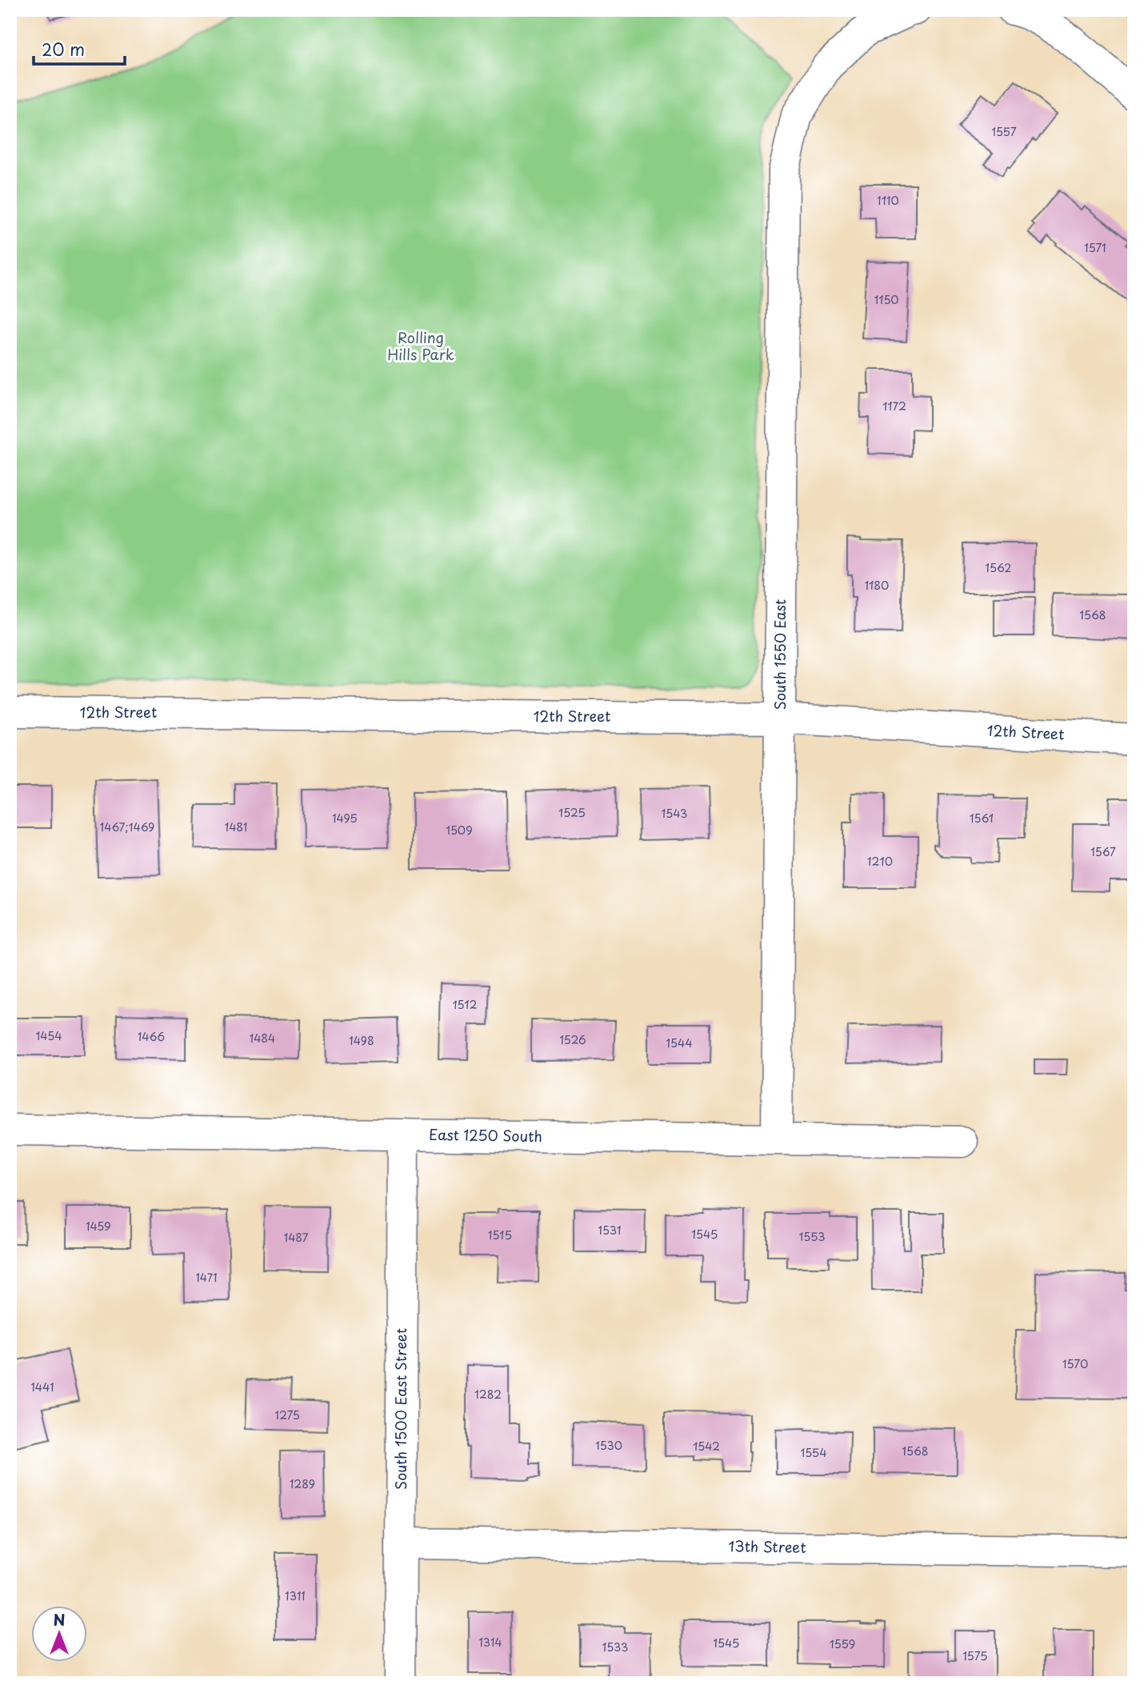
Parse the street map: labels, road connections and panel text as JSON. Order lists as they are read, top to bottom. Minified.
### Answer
{"streets":{"street":["South 1550 East","12th Street","East 1250 South","South 1500 East Street","13th Street"]},"crossings":[["South 1550 East","12th Street"],["South 1550 East","East 1250 South"],["East 1250 South","South 1500 East Street"],["South 1500 East Street","13th Street"]],"parks":["Rolling Hills Park"],"house_numbers":["1557","1110","1571","1150","1172","1562","1180","1568","1525","1543","1495","1561","1467;1469","1481","1509","1567","1210","1512","1454","1466","1484","1526","1498","1544","1459","1531","1545","1515","1553","1487","1471","1570","1441","1282","1275","1530","1542","1568","1554","1289","1311","1314","1545","1559","1533","1575"],"scale_bar":"20 m","north":"top"}
